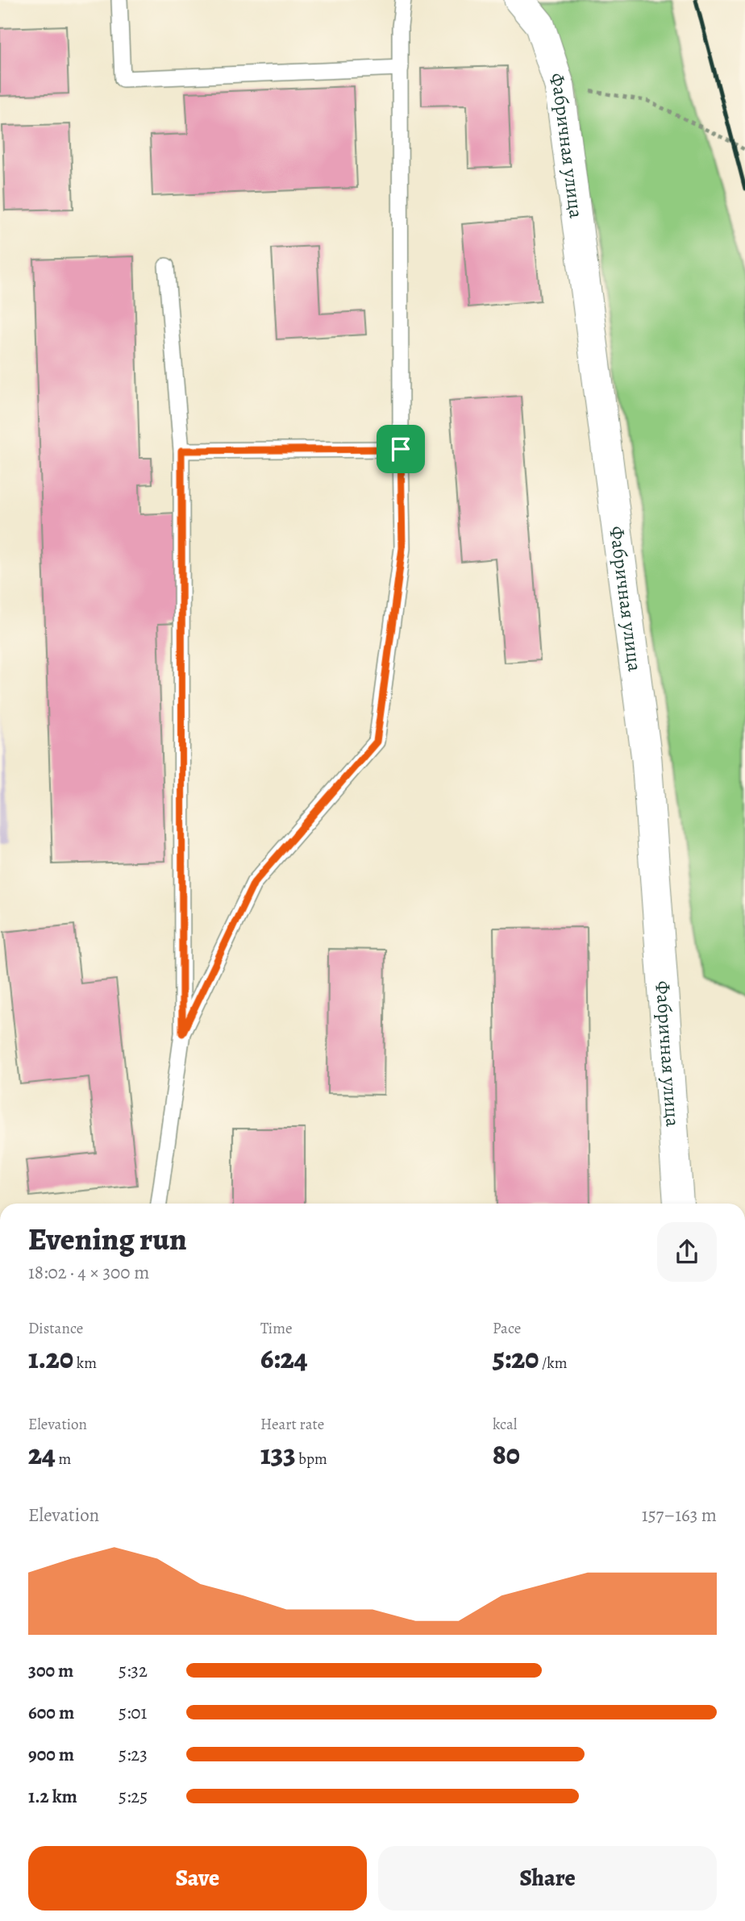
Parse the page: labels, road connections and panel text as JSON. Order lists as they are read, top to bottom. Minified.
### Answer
{"streets":{"street":["Фабричная улица"]},"page":{"heading":["Evening run","18:02 · 4 × 300 m"],"stats":[["Distance","1.20 km"],["Time","6:24"],["Pace","5:20 /km"],["Elevation","24 m"],["Heart rate","133 bpm"],["kcal","80"]],"chart":["Elevation","157–163 m"],"list":[{"name":"300 m","note":"5:32"},{"name":"600 m","note":"5:01"},{"name":"900 m","note":"5:23"},{"name":"1.2 km","note":"5:25"}],"buttons":["Save","Share"]}}
